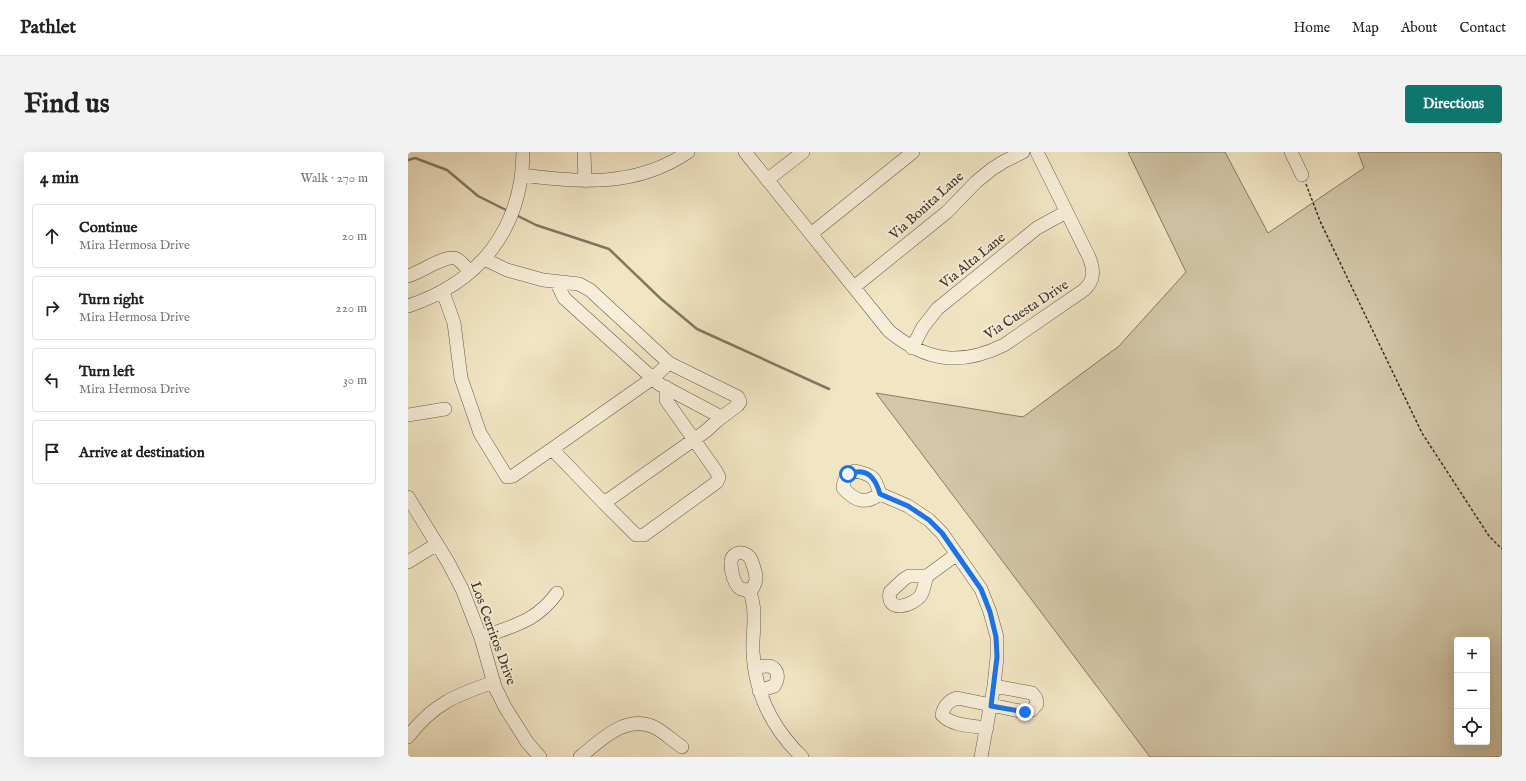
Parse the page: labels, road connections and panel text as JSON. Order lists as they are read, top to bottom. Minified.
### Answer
{"streets":{"street":["Via Bonita Lane","Via Alta Lane","Via Cuesta Drive","Los Cerritos Drive"]},"crossings":[["Via Bonita Lane","Via Cuesta Drive"],["Via Alta Lane","Via Cuesta Drive"]],"page":{"header":"Pathlet","nav":["Home","Map","About","Contact"],"buttons":"Directions","title":"Find us","heading":["4 min","Walk · 270 m"],"list":[["Continue","Mira Hermosa Drive","20 m"],["Turn right","Mira Hermosa Drive","220 m"],["Turn left","Mira Hermosa Drive","30 m"],"Arrive at destination"],"map_buttons":["+","−"]}}
